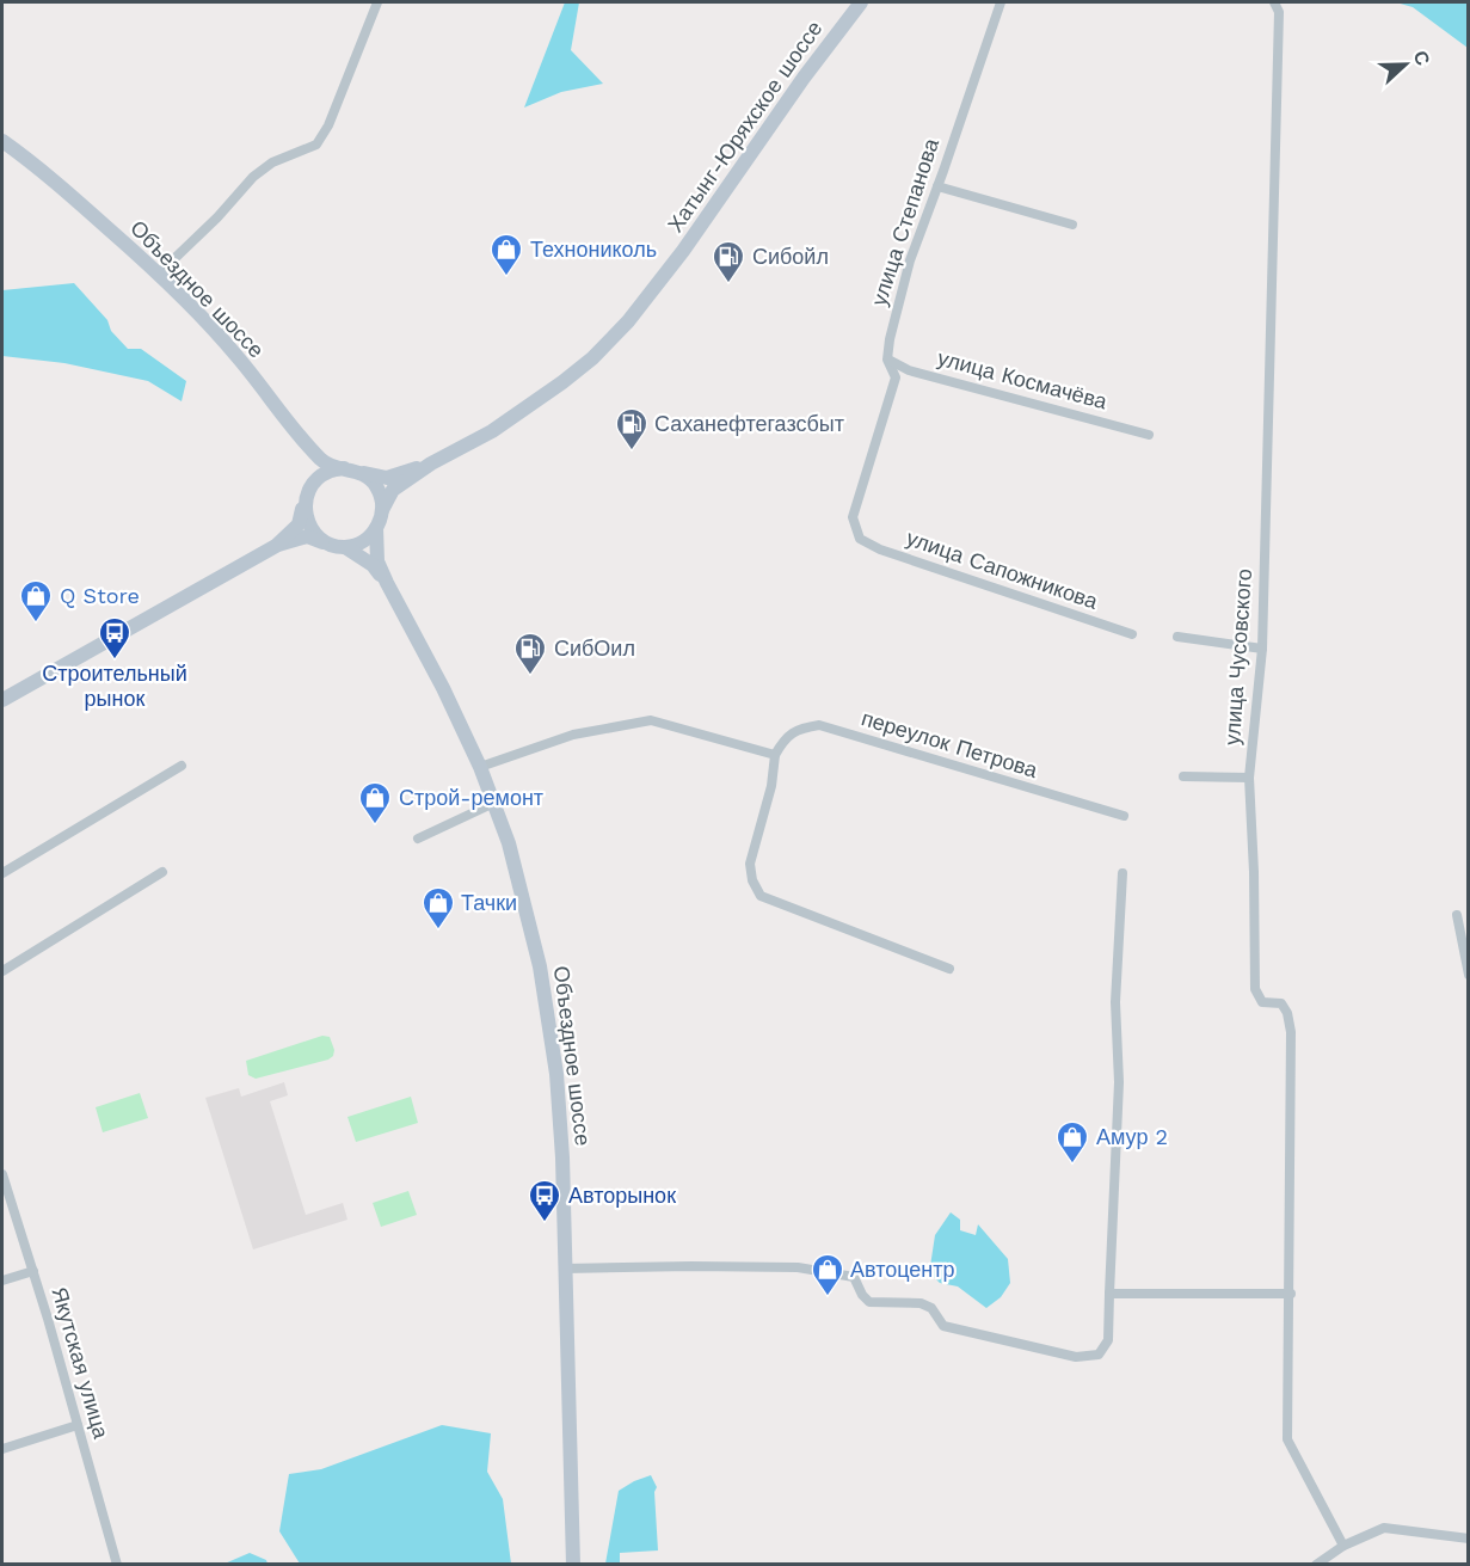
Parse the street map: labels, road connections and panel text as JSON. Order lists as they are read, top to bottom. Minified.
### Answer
{"streets":{"main road":["Хатынг-Юряхское шоссе","Объездное шоссе"],"street":["улица Степанова","улица Космачёва","улица Сапожникова","улица Чусовского","переулок Петрова","Якутская улица"]},"crossings":[["Хатынг-Юряхское шоссе","Объездное шоссе"],["улица Степанова","улица Космачёва"],["улица Степанова","улица Сапожникова"]],"places":{"shop":["Технониколь","Q Store","Строй-ремонт","Тачки","Амур 2","Автоцентр"],"fuel station":["Сибойл","Саханефтегазсбыт","СибОил"],"bus stop":["Строительный рынок","Авторынок"]},"north":"right"}
